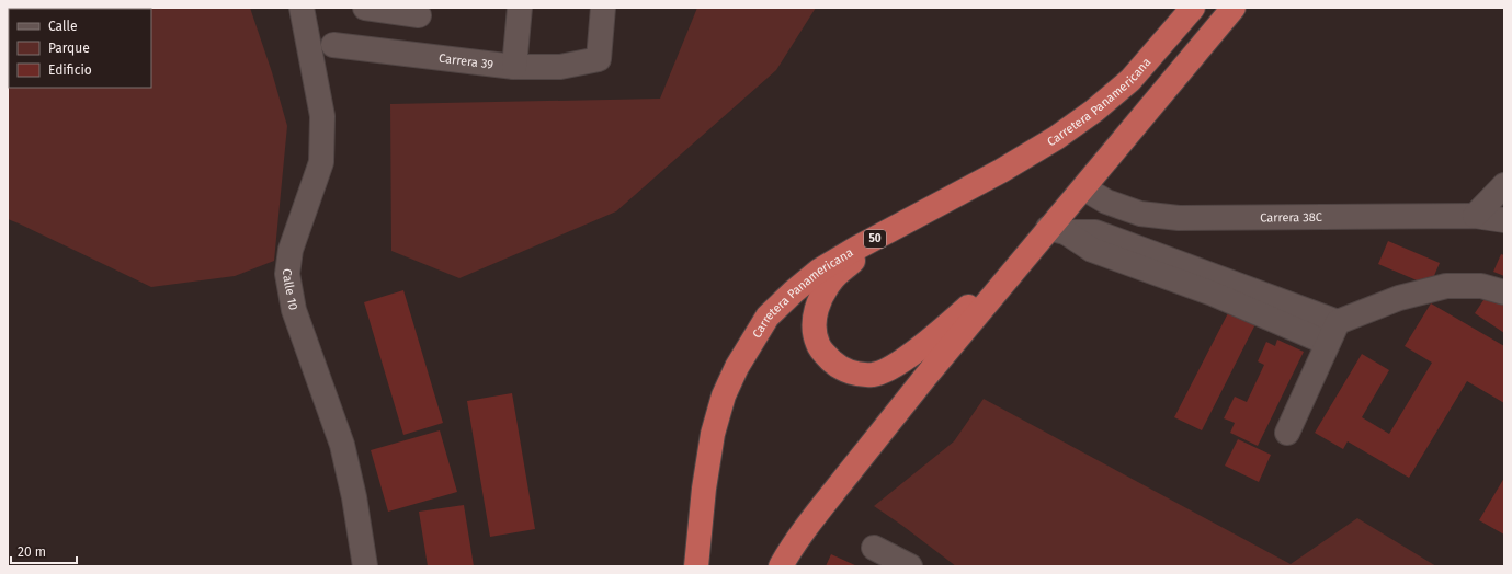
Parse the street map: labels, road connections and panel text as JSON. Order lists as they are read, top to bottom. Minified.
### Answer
{"streets":{"highway":["Carretera Panamericana","50"],"street":["Carrera 39","Carrera 38C","Calle 10"]},"legend":["Calle","Parque","Edificio"],"scale_bar":"20 m"}
